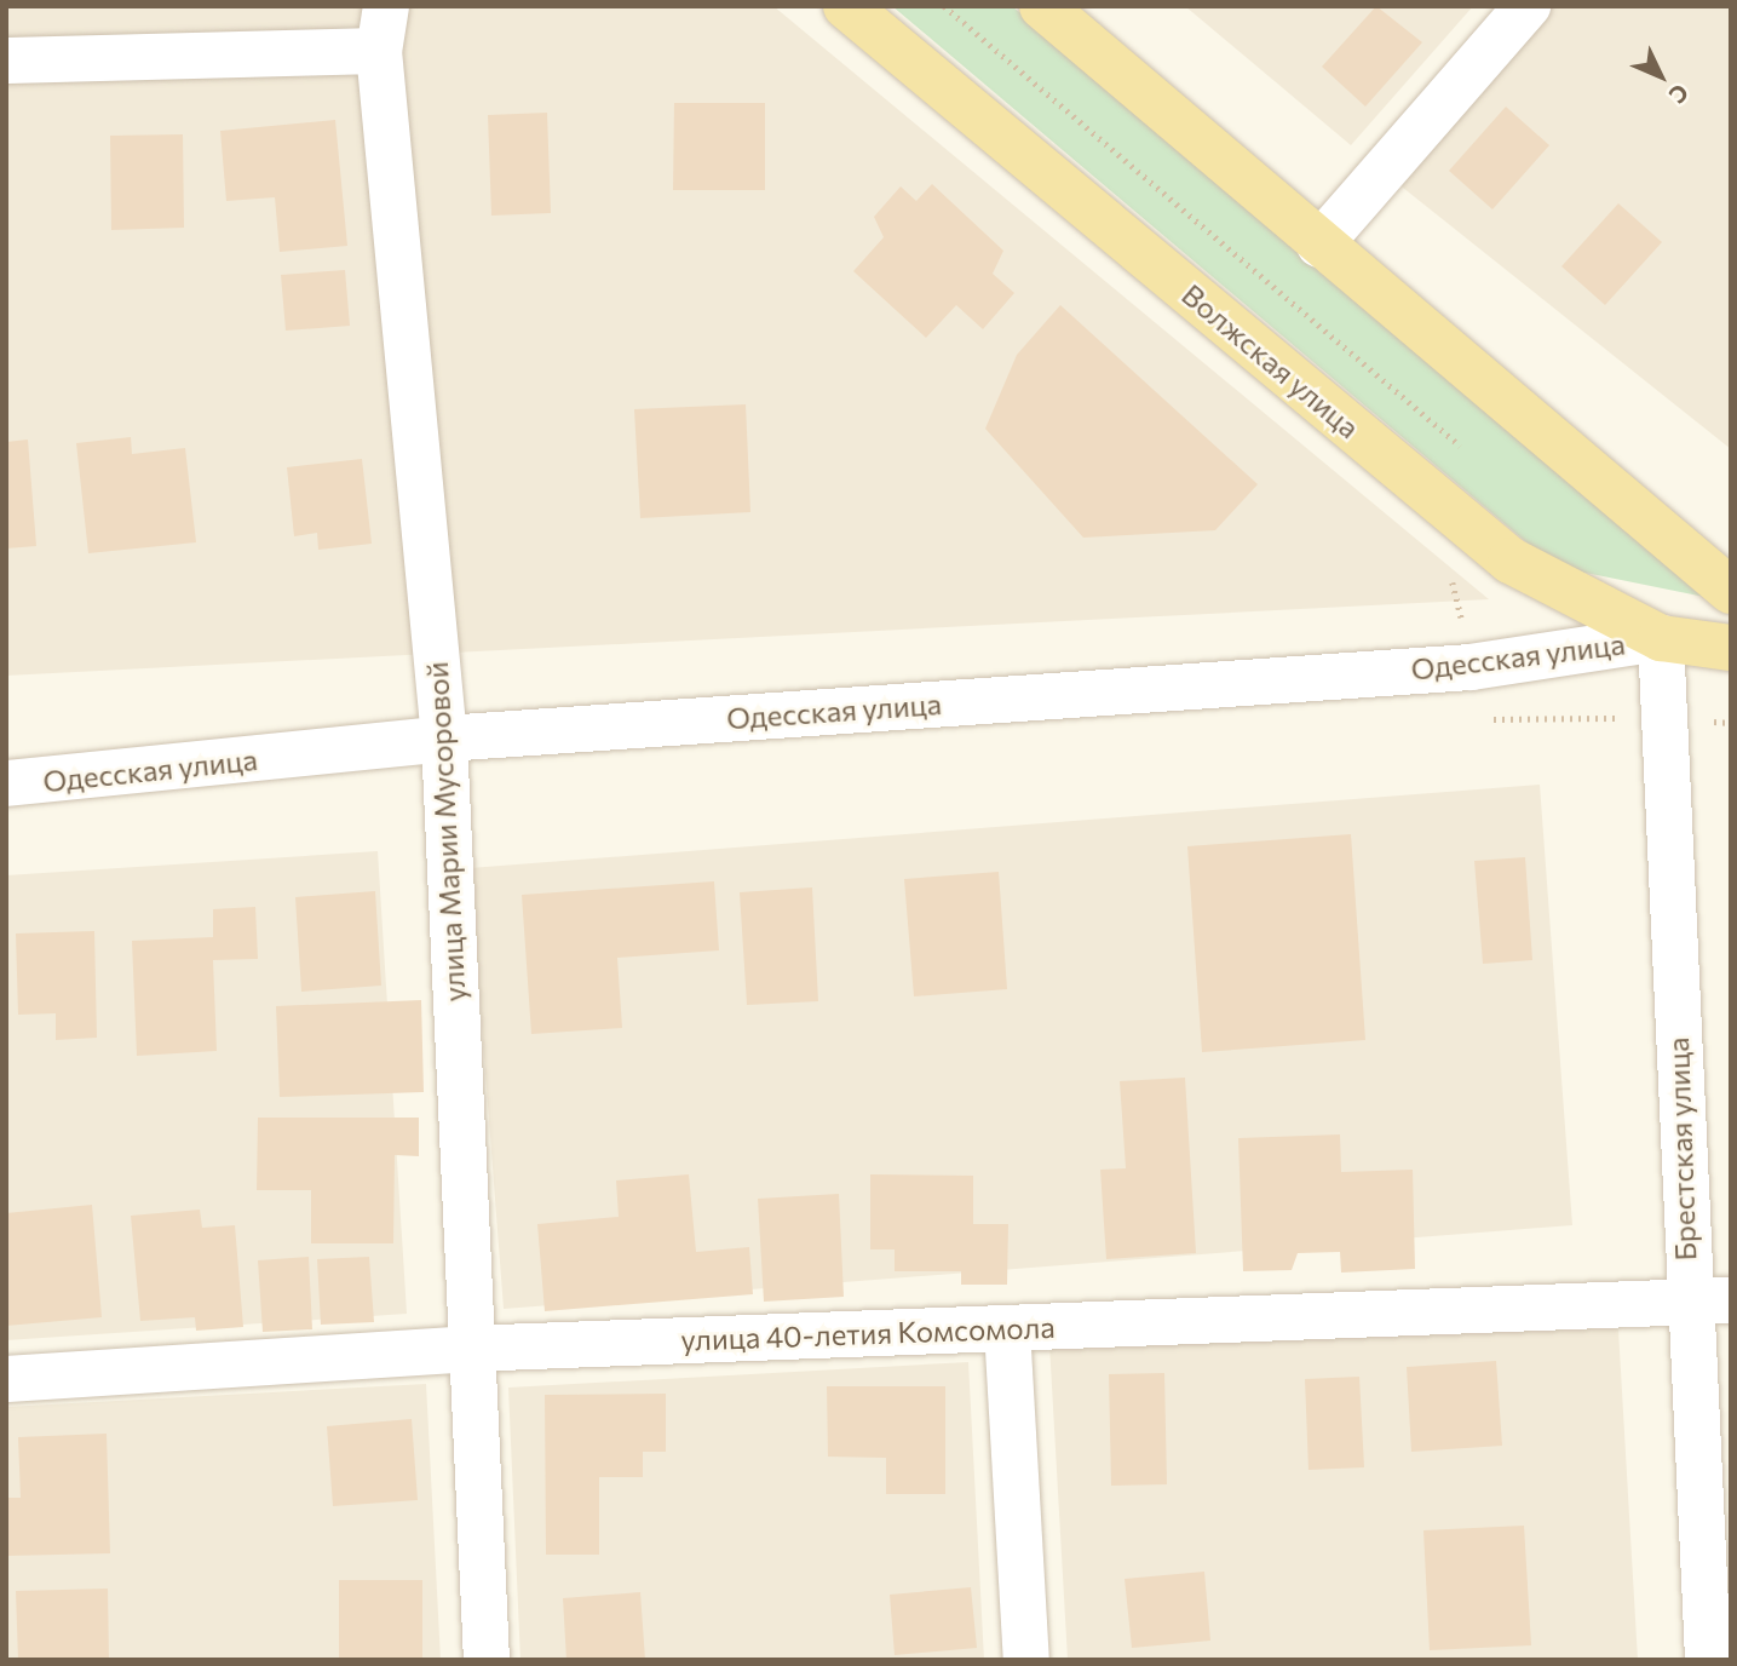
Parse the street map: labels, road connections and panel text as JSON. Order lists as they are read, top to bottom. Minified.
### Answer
{"streets":{"main road":["Волжская улица"],"street":["Одесская улица","улица Марии Мусоровой","Брестская улица","улица 40-летия Комсомола"]},"crossings":[["Волжская улица","Одесская улица"],["Волжская улица","Брестская улица"],["Одесская улица","улица Марии Мусоровой"],["Одесская улица","Брестская улица"],["улица Марии Мусоровой","улица 40-летия Комсомола"],["Брестская улица","улица 40-летия Комсомола"]],"north":"bottom right"}
